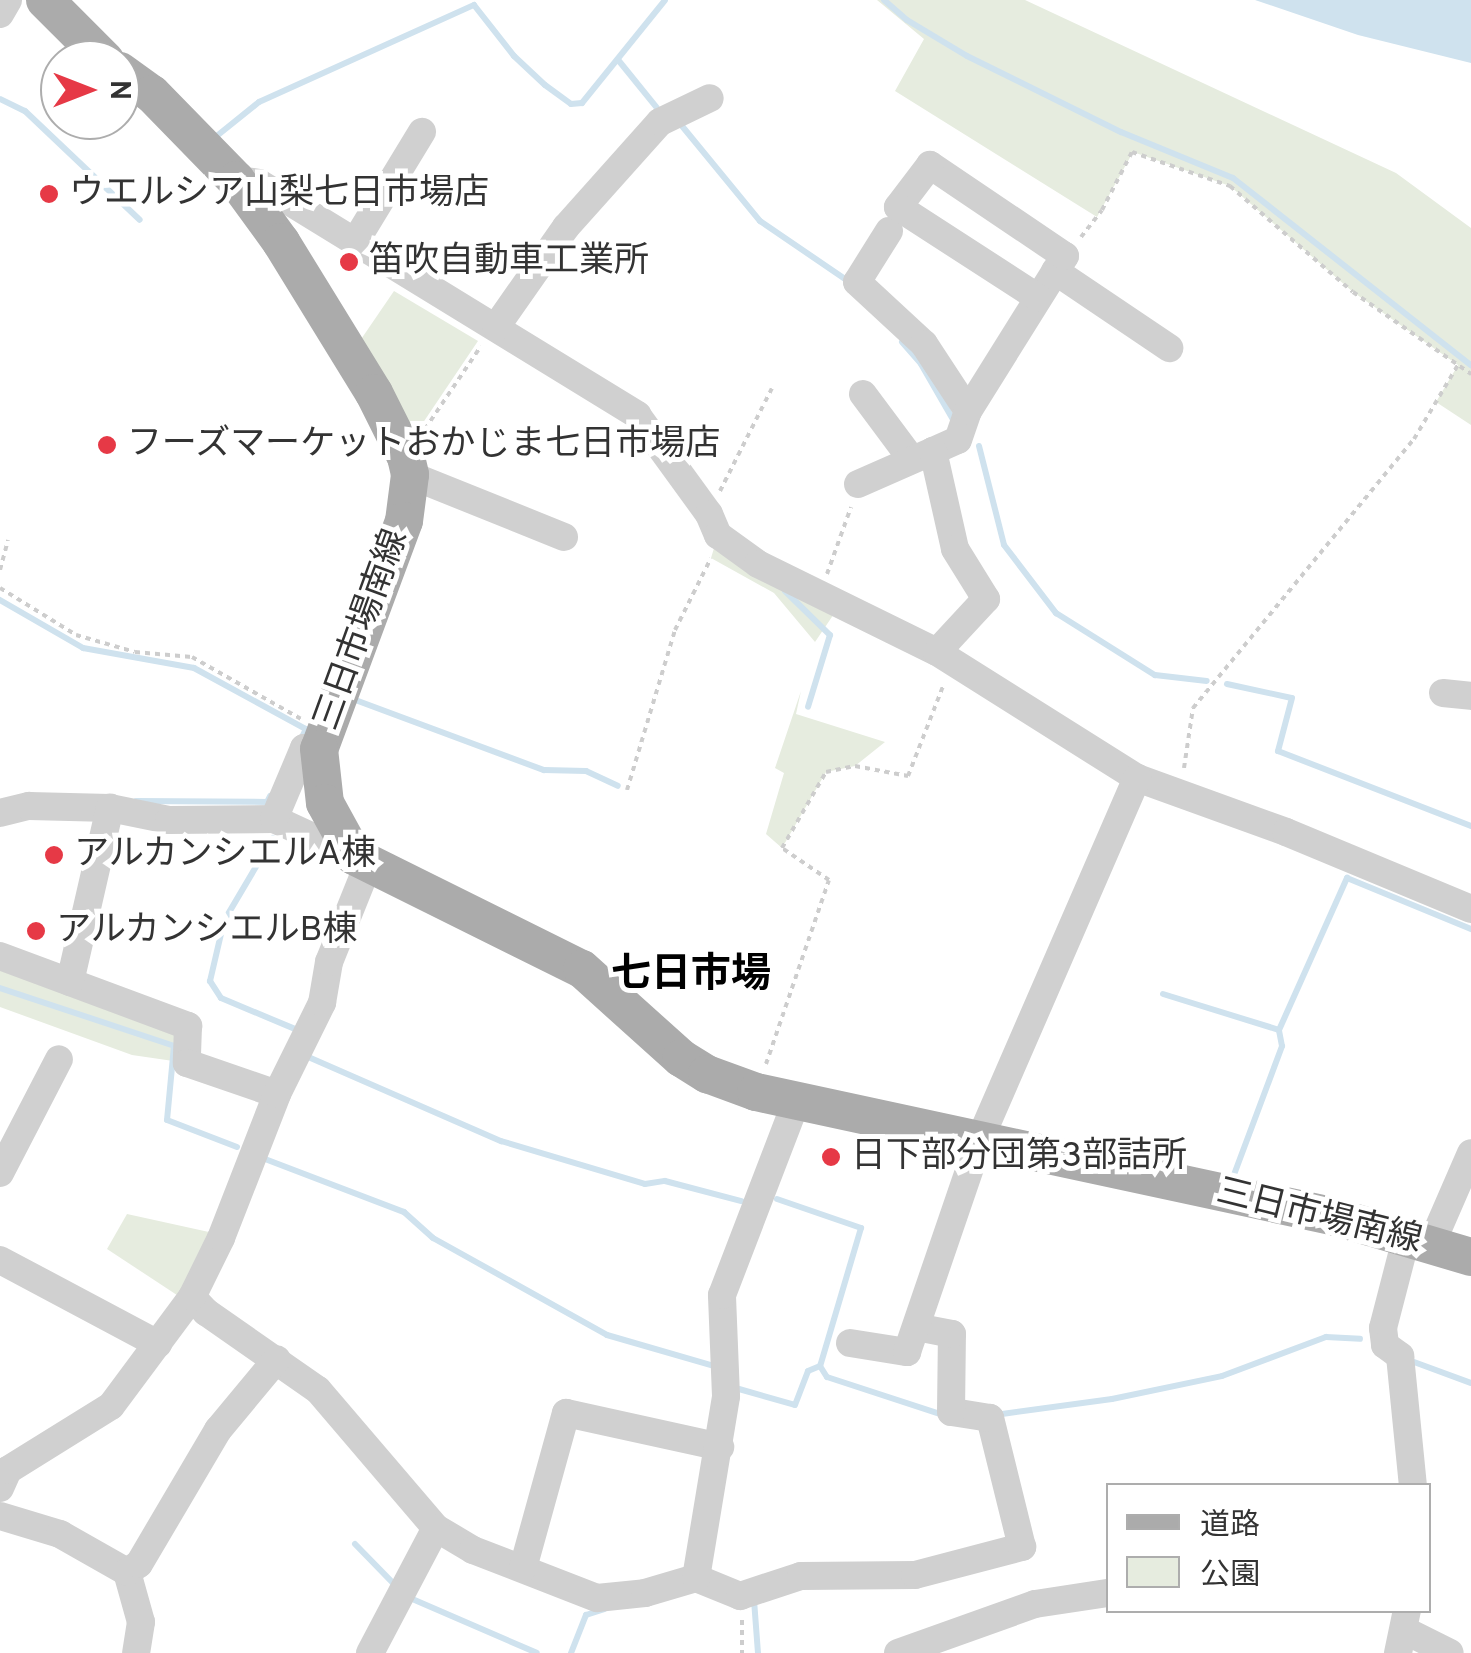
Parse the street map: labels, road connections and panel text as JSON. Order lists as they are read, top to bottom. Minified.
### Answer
{"streets":{"main road":["三日市場南線"]},"districts":["七日市場"],"places":["ウエルシア山梨七日市場店","笛吹自動車工業所","フーズマーケットおかじま七日市場店","アルカンシエルA棟","アルカンシエルB棟","日下部分団第3部詰所"],"legend":["道路","公園"],"north":"right"}
